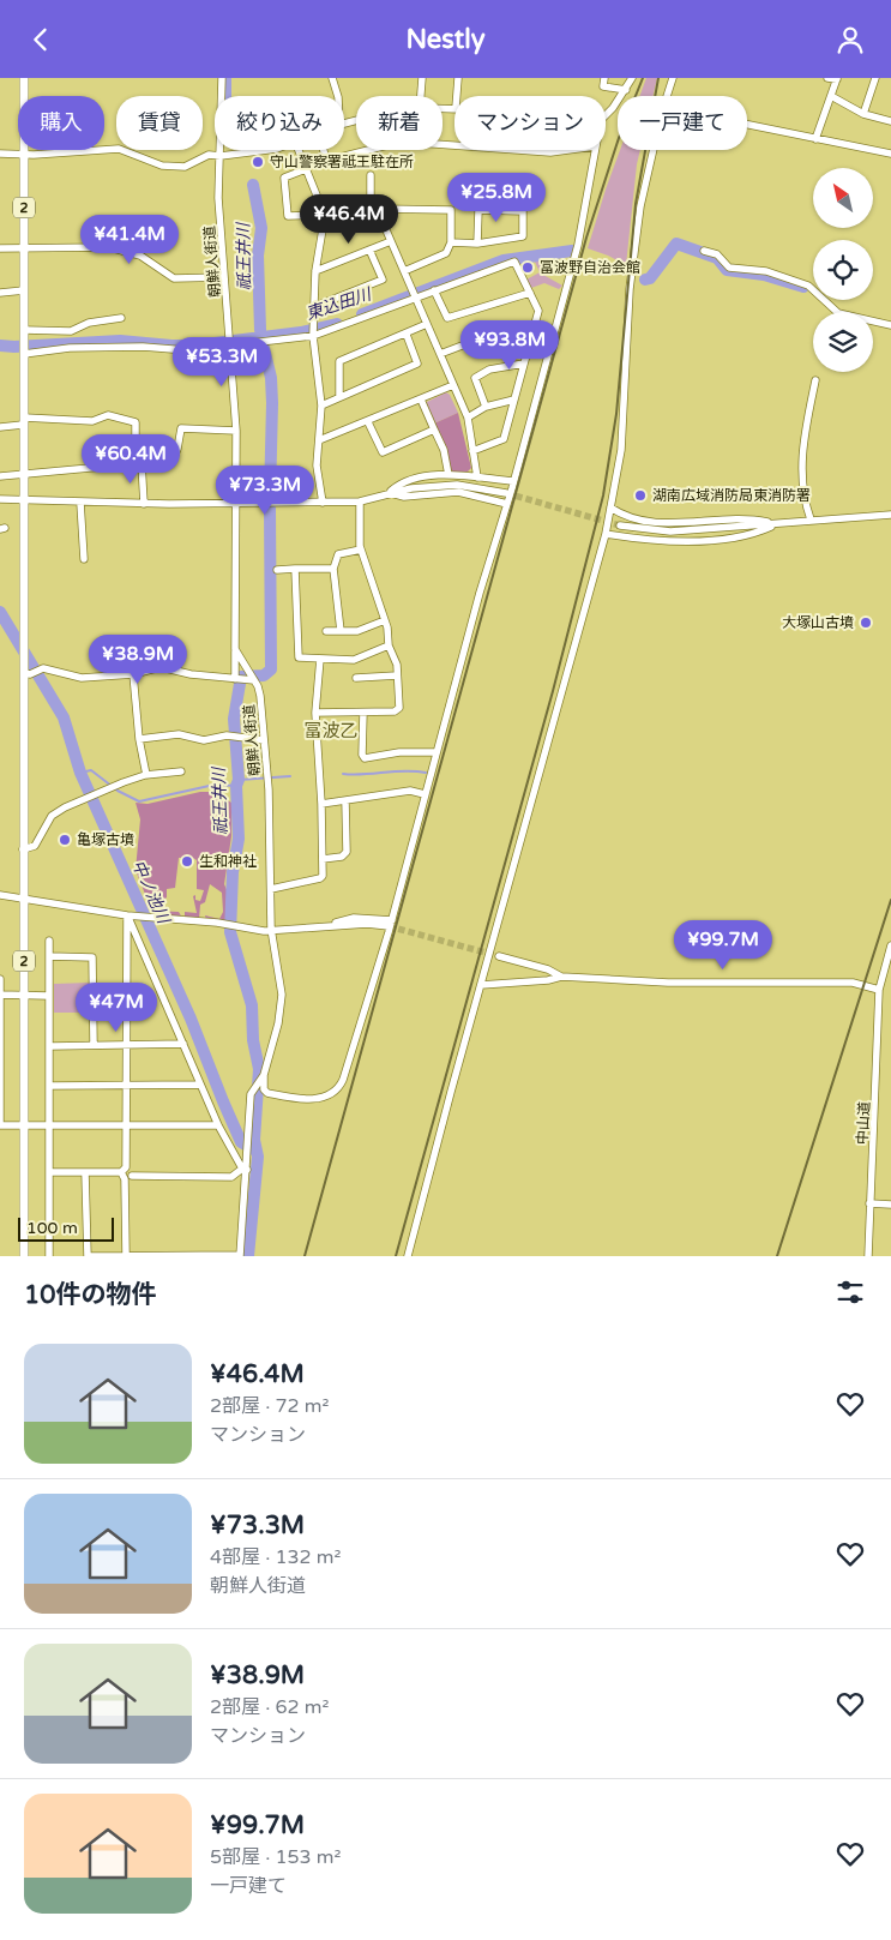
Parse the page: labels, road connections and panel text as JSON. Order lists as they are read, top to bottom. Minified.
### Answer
{"streets":{"main road":["2"],"street":["朝鮮人街道","中山道"]},"districts":["冨波乙"],"water":["祇王井川","東込田川","中ノ池川"],"places":["守山警察署祗王駐在所","冨波野自治会館","湖南広域消防局東消防署","大塚山古墳","亀塚古墳","生和神社"],"scale_bar":"100 m","north":"top left","page":{"header":"Nestly","chip":["購入","賃貸","絞り込み","新着","マンション","一戸建て"],"price":["¥25.8M","¥46.4M","¥41.4M","¥93.8M","¥53.3M","¥60.4M","¥73.3M","¥38.9M","¥99.7M","¥47M"],"scale":"100 m","heading":"10件の物件","list":[{"name":"¥46.4M","note":"2部屋 · 72 m² · マンション"},{"name":"¥73.3M","note":"4部屋 · 132 m² · 朝鮮人街道"},{"name":"¥38.9M","note":"2部屋 · 62 m² · マンション"},{"name":"¥99.7M","note":"5部屋 · 153 m² · 一戸建て"}]}}
